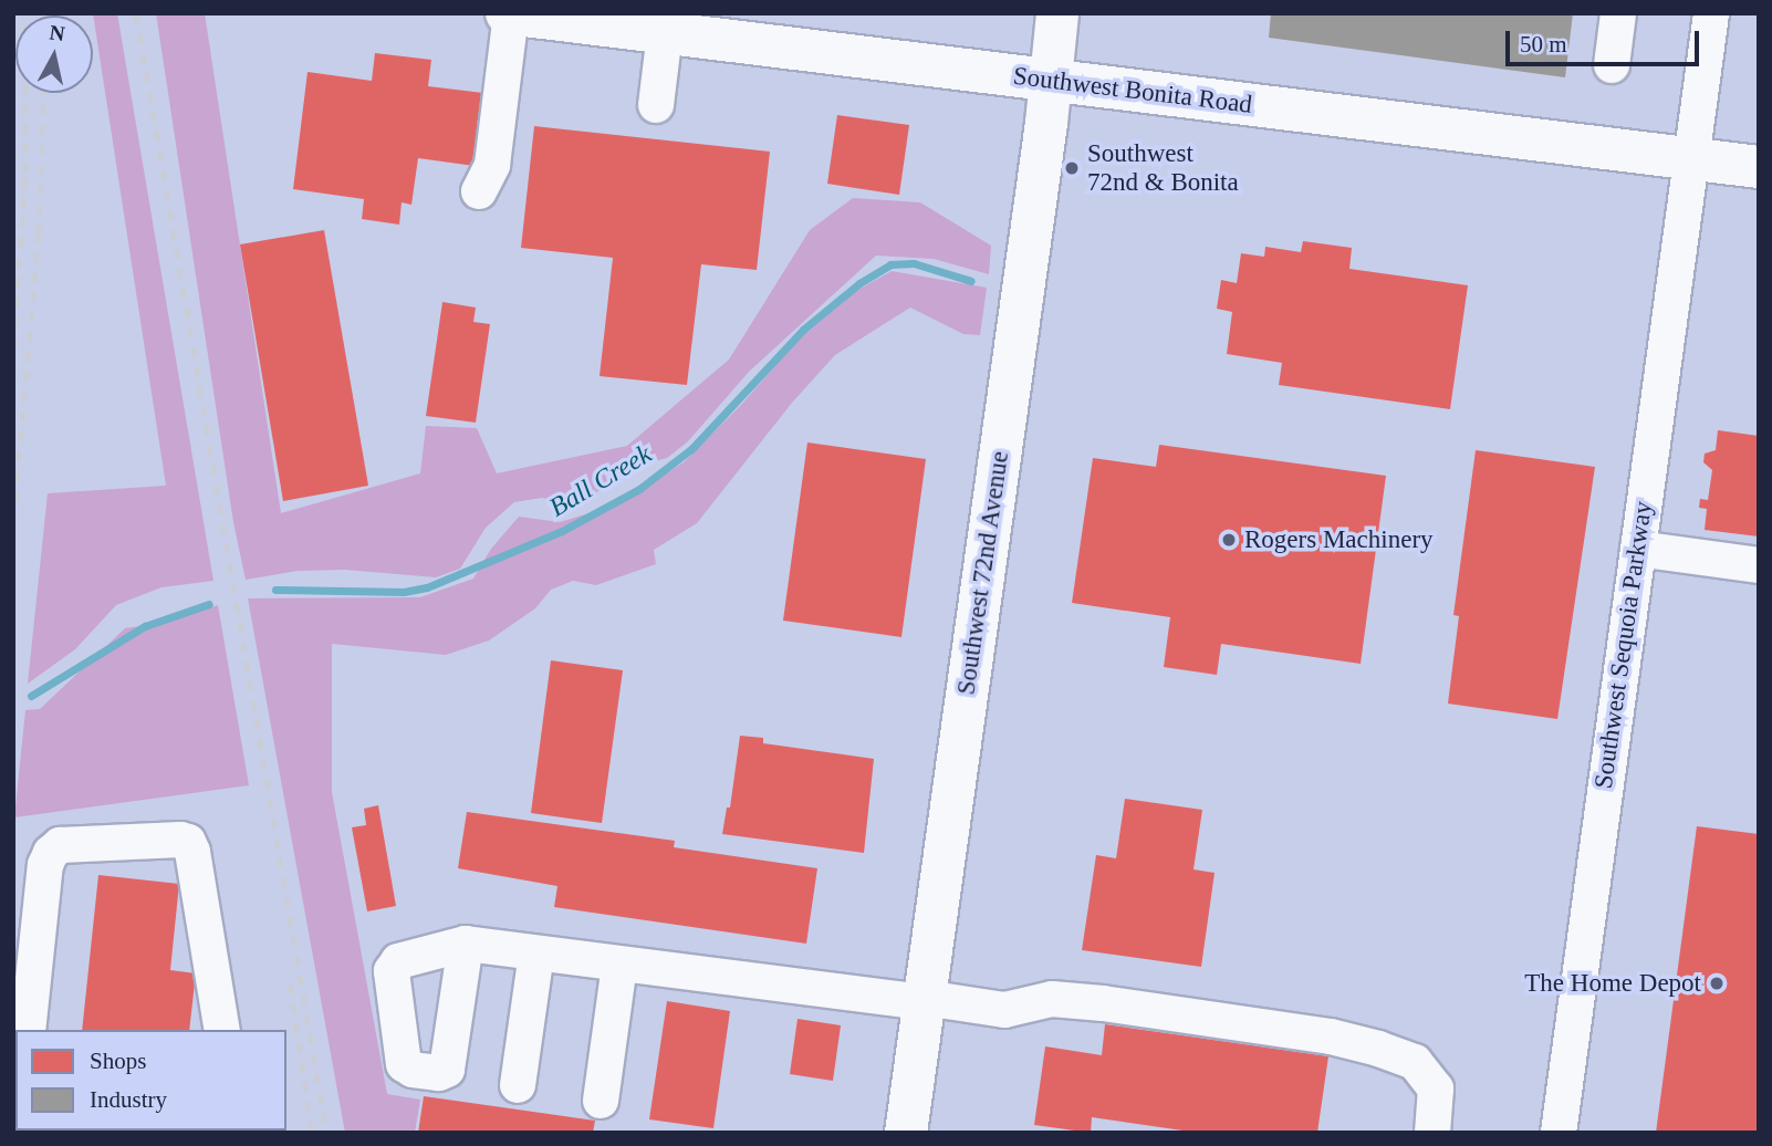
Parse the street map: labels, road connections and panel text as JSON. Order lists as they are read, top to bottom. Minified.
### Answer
{"streets":{"main road":["Southwest Bonita Road","Southwest 72nd Avenue"],"street":["Southwest Sequoia Parkway"]},"crossings":[["Southwest Bonita Road","Southwest 72nd Avenue"],["Southwest Bonita Road","Southwest Sequoia Parkway"]],"water":["Ball Creek"],"places":["Southwest 72nd & Bonita","Rogers Machinery","The Home Depot"],"legend":["Shops","Industry"],"scale_bar":"50 m","north":"top"}
